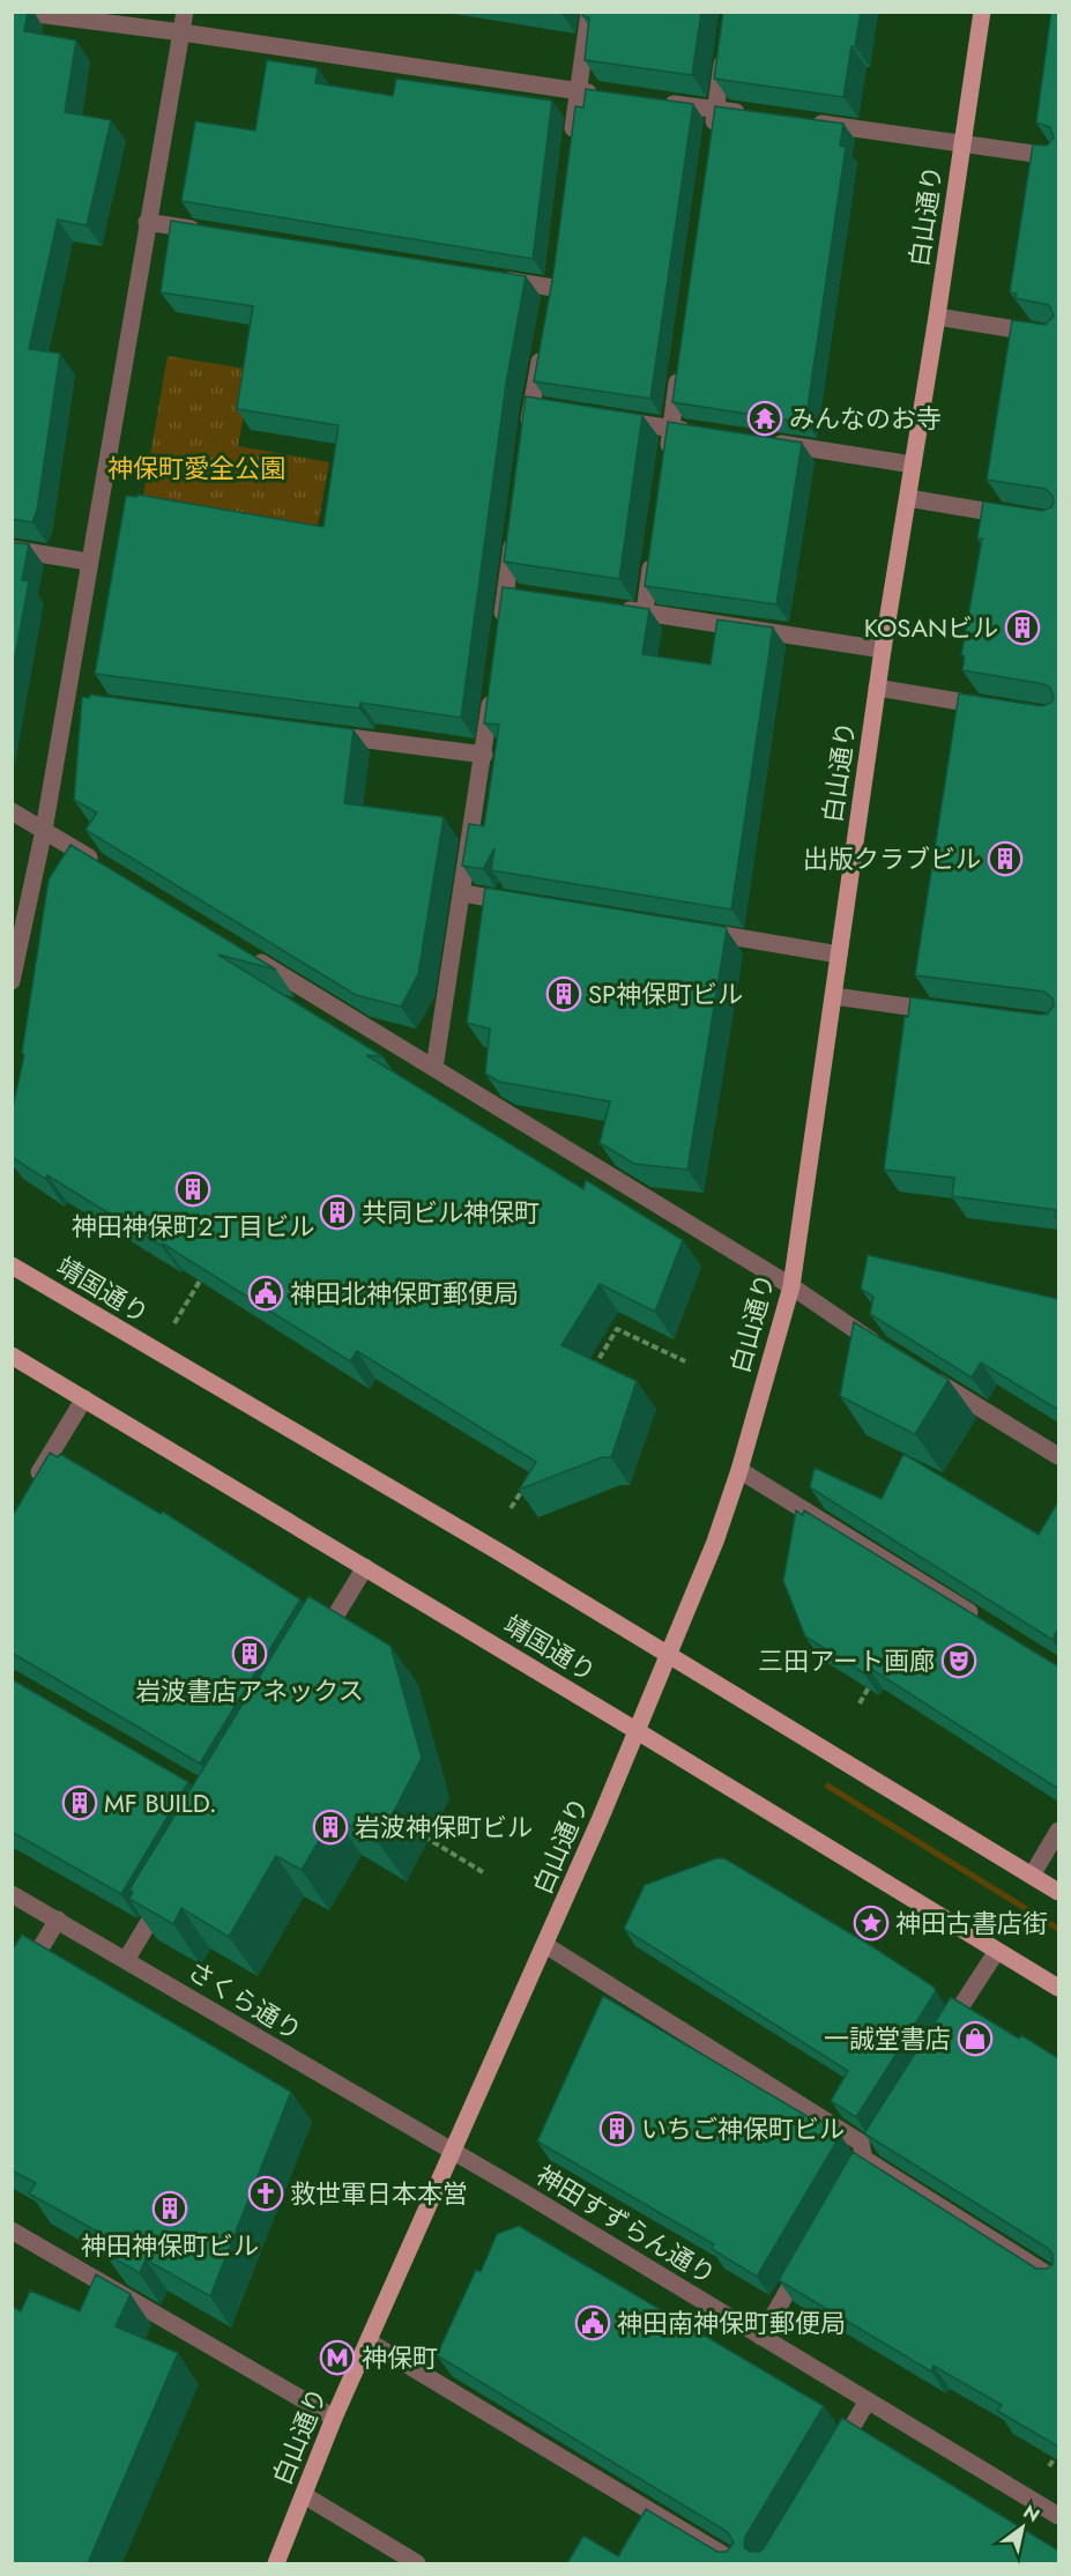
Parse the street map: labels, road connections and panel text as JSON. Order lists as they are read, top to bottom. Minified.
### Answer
{"streets":{"main road":["白山通り","靖国通り"],"street":["さくら通り","神田すずらん通り"]},"crossings":[["白山通り","靖国通り"],["白山通り","さくら通り"],["白山通り","神田すずらん通り"],["さくら通り","神田すずらん通り"]],"parks":["神保町愛全公園"],"places":{"temple":["みんなのお寺"],"building":["KOSANビル","出版クラブビル","SP神保町ビル","神田神保町2丁目ビル","共同ビル神保町","岩波書店アネックス","MF BUILD.","岩波神保町ビル","いちご神保町ビル","神田神保町ビル"],"public building":["神田北神保町郵便局","神田南神保町郵便局"],"theatre":["三田アート画廊"],"place":["神田古書店街"],"shop":["一誠堂書店"],"church":["救世軍日本本営"],"metro station":["神保町"]},"north":"top right"}
